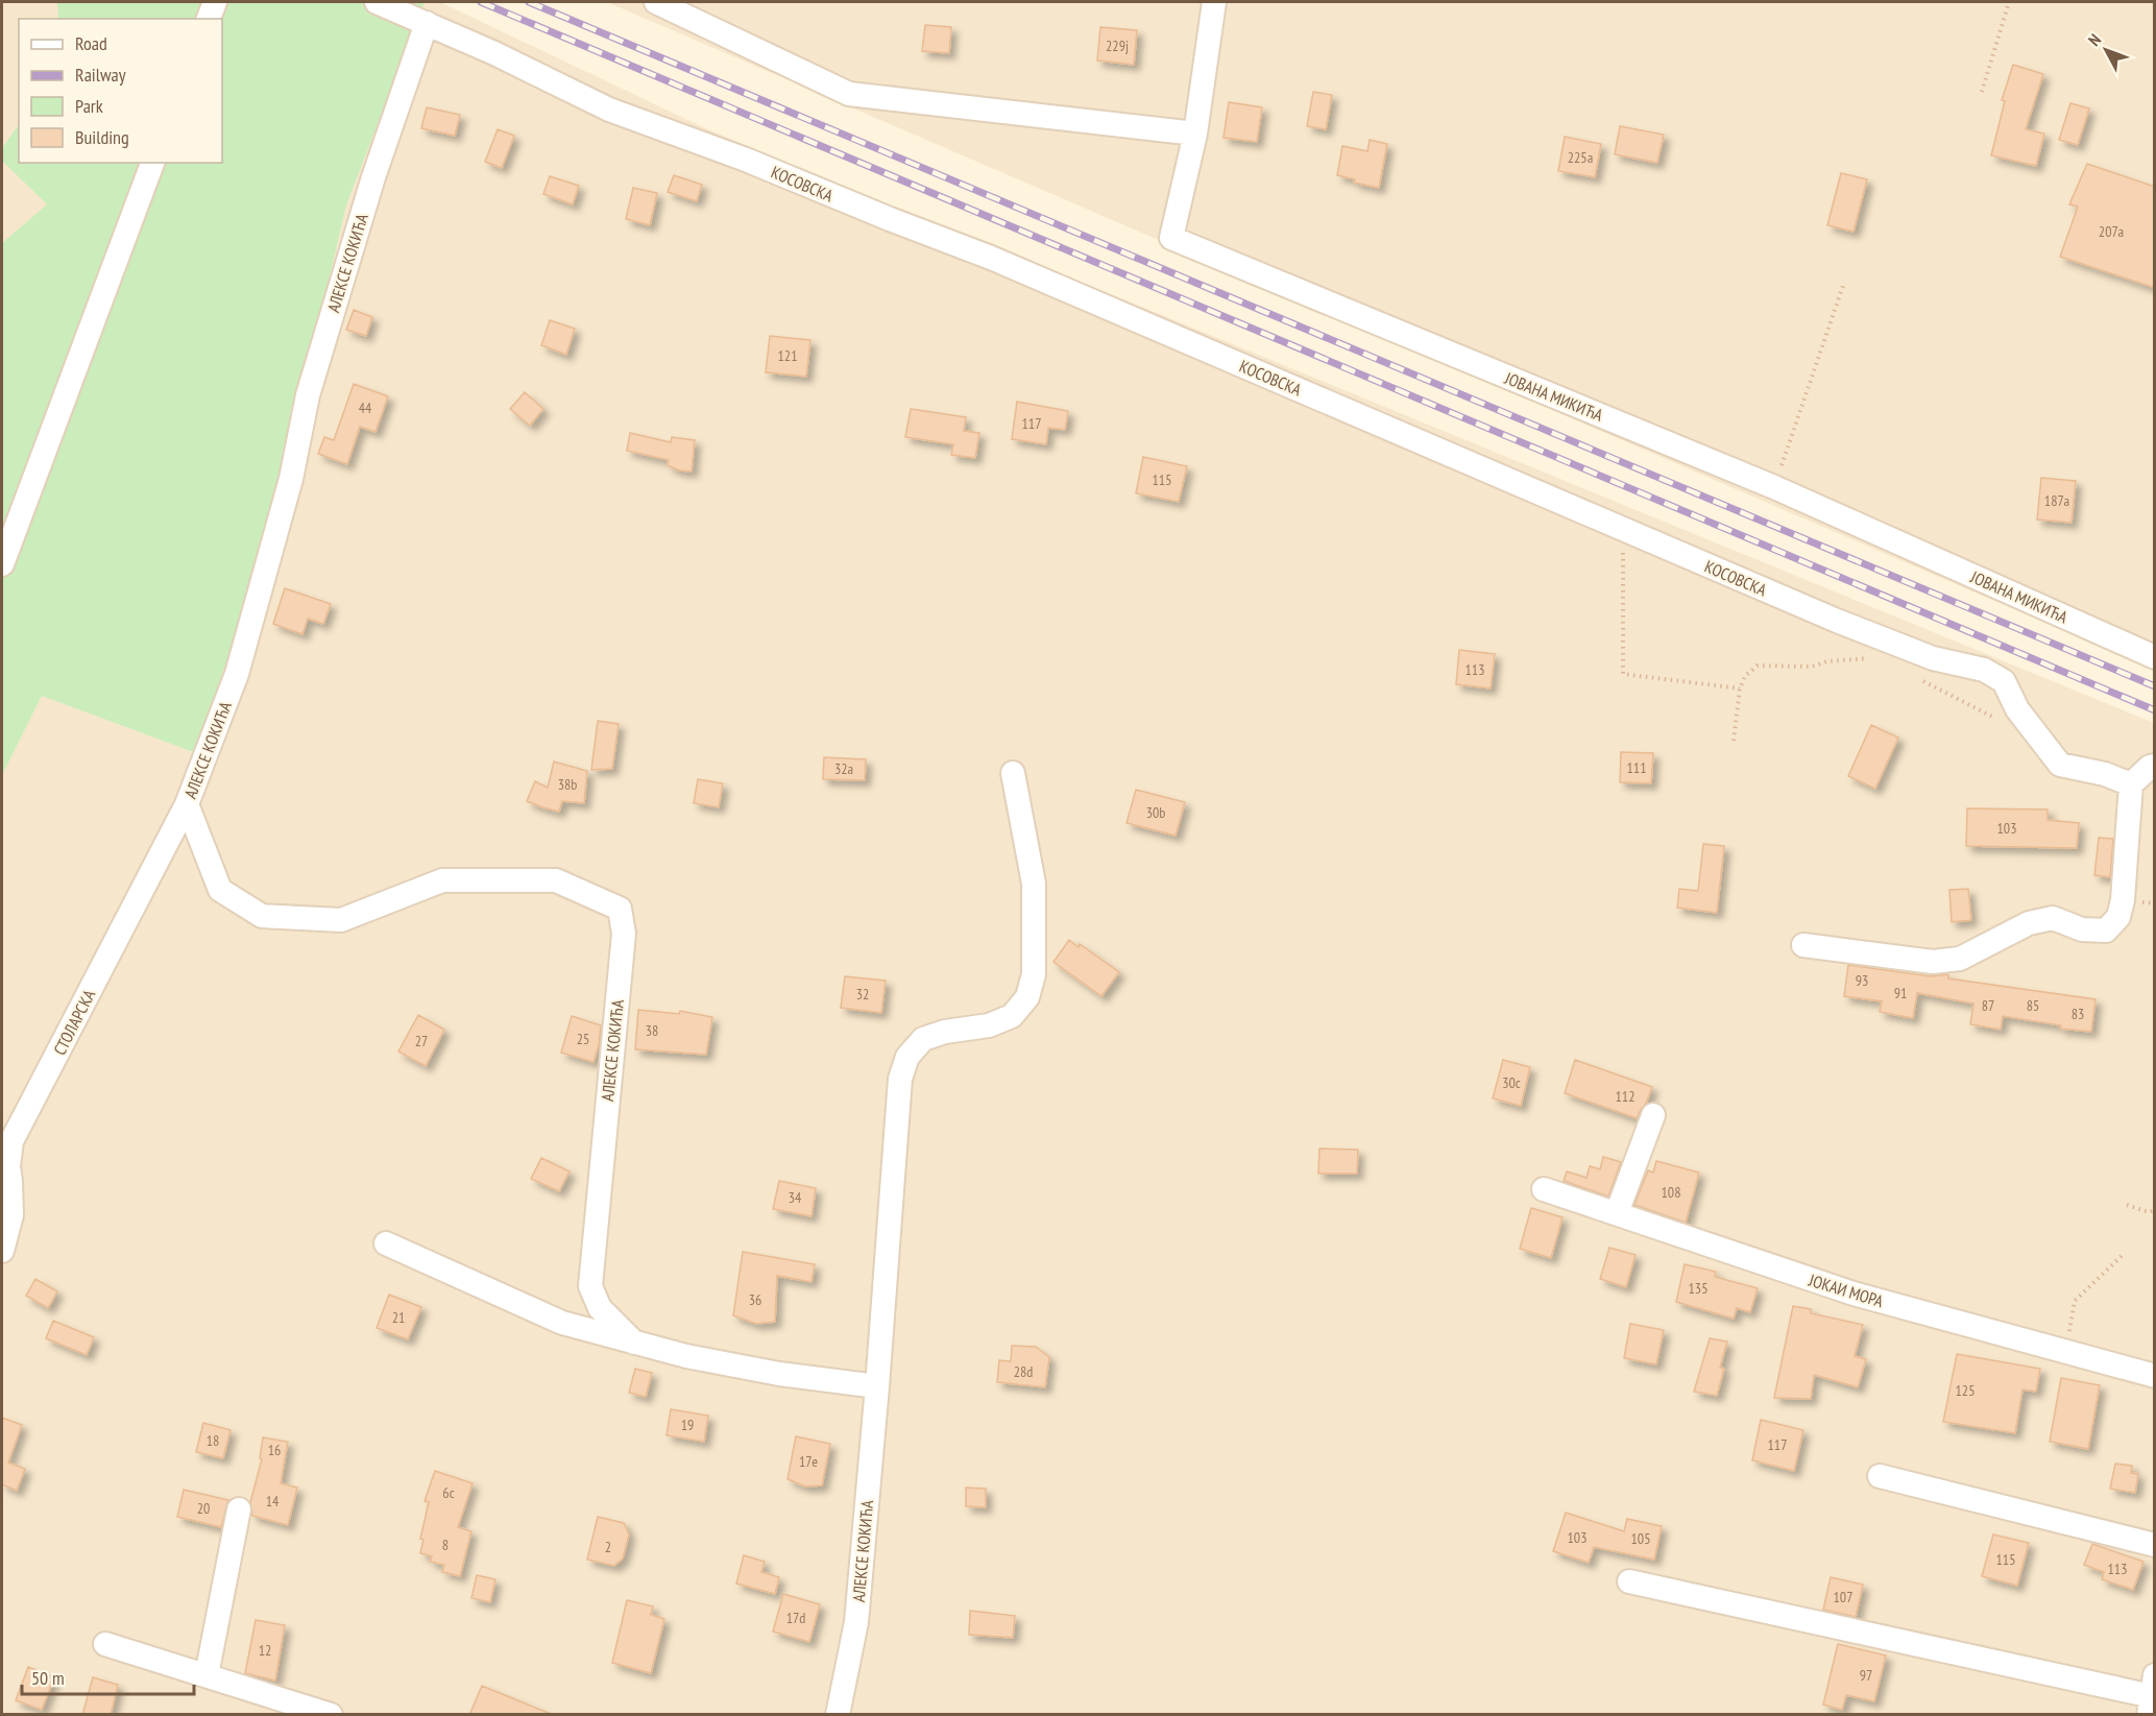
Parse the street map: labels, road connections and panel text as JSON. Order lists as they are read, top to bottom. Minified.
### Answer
{"streets":{"street":["КОСОВСКА","АЛЕКСЕ КОКИЋА","ЈОВАНА МИКИЋА","СТОЛАРСКА","ЈОКАИ МОРА"]},"crossings":[["КОСОВСКА","АЛЕКСЕ КОКИЋА"],["АЛЕКСЕ КОКИЋА","СТОЛАРСКА"]],"house_numbers":["229j","225a","207a","121","44","117","115","187a","113","111","32a","38b","30b","103","93","91","32","87","85","83","38","25","27","30c","112","108","34","135","36","21","28d","125","19","18","117","16","17e","6c","14","20","103","105","8","2","115","113","107","17d","12","97"],"legend":["Road","Railway","Park","Building"],"scale_bar":"50 m","north":"top left"}
